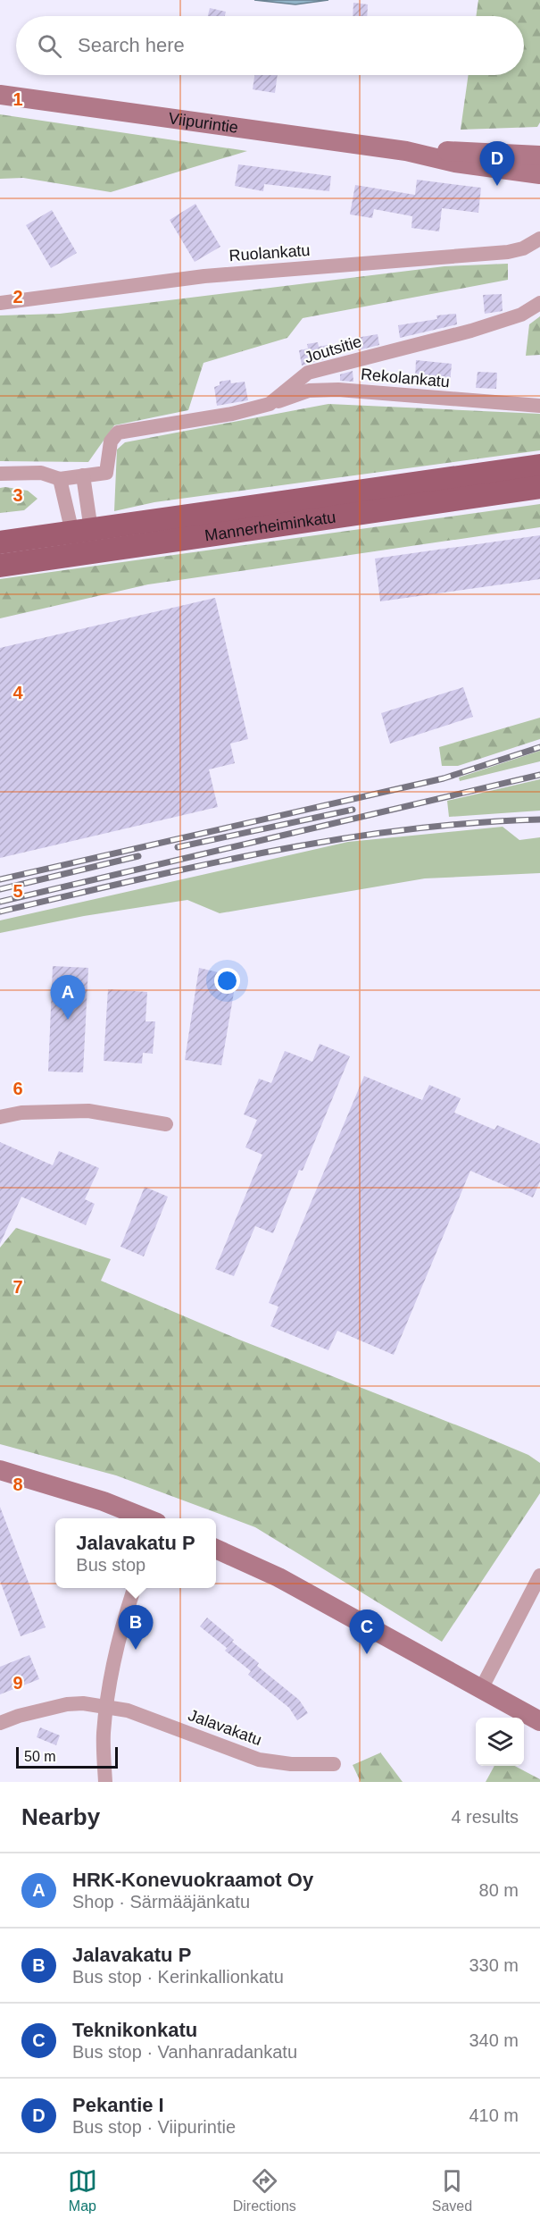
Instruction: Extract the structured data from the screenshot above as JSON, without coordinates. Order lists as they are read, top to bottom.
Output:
{
  "streets": {
    "main road": ["Viipurintie", "Mannerheiminkatu"],
    "street": [
      "Ruolankatu",
      "Joutsitie",
      "Rekolankatu",
      "Jalavakatu"
    ]
  },
  "crossings": [
    ["Joutsitie", "Rekolankatu"]
  ],
  "scale_bar": "50 m",
  "page": {
    "search": "Search here",
    "pins": [
      "D",
      "A",
      "B",
      "C"
    ],
    "popup": ["Jalavakatu P", "Bus stop"],
    "scale": "50 m",
    "heading": ["Nearby", "4 results"],
    "list": [
      {
        "mark": "A",
        "name": "HRK-Konevuokraamot Oy",
        "note": "Shop · Särmääjänkatu",
        "value": "80 m"
      },
      {
        "mark": "B",
        "name": "Jalavakatu P",
        "note": "Bus stop · Kerinkallionkatu",
        "value": "330 m"
      },
      {
        "mark": "C",
        "name": "Teknikonkatu",
        "note": "Bus stop · Vanhanradankatu",
        "value": "340 m"
      },
      {
        "mark": "D",
        "name": "Pekantie I",
        "note": "Bus stop · Viipurintie",
        "value": "410 m"
      }
    ],
    "nav": ["Map", "Directions", "Saved"]
  },
  "grid": {
    "rows": [
      "1",
      "2",
      "3",
      "4",
      "5",
      "6",
      "7",
      "8",
      "9"
    ]
  }
}
